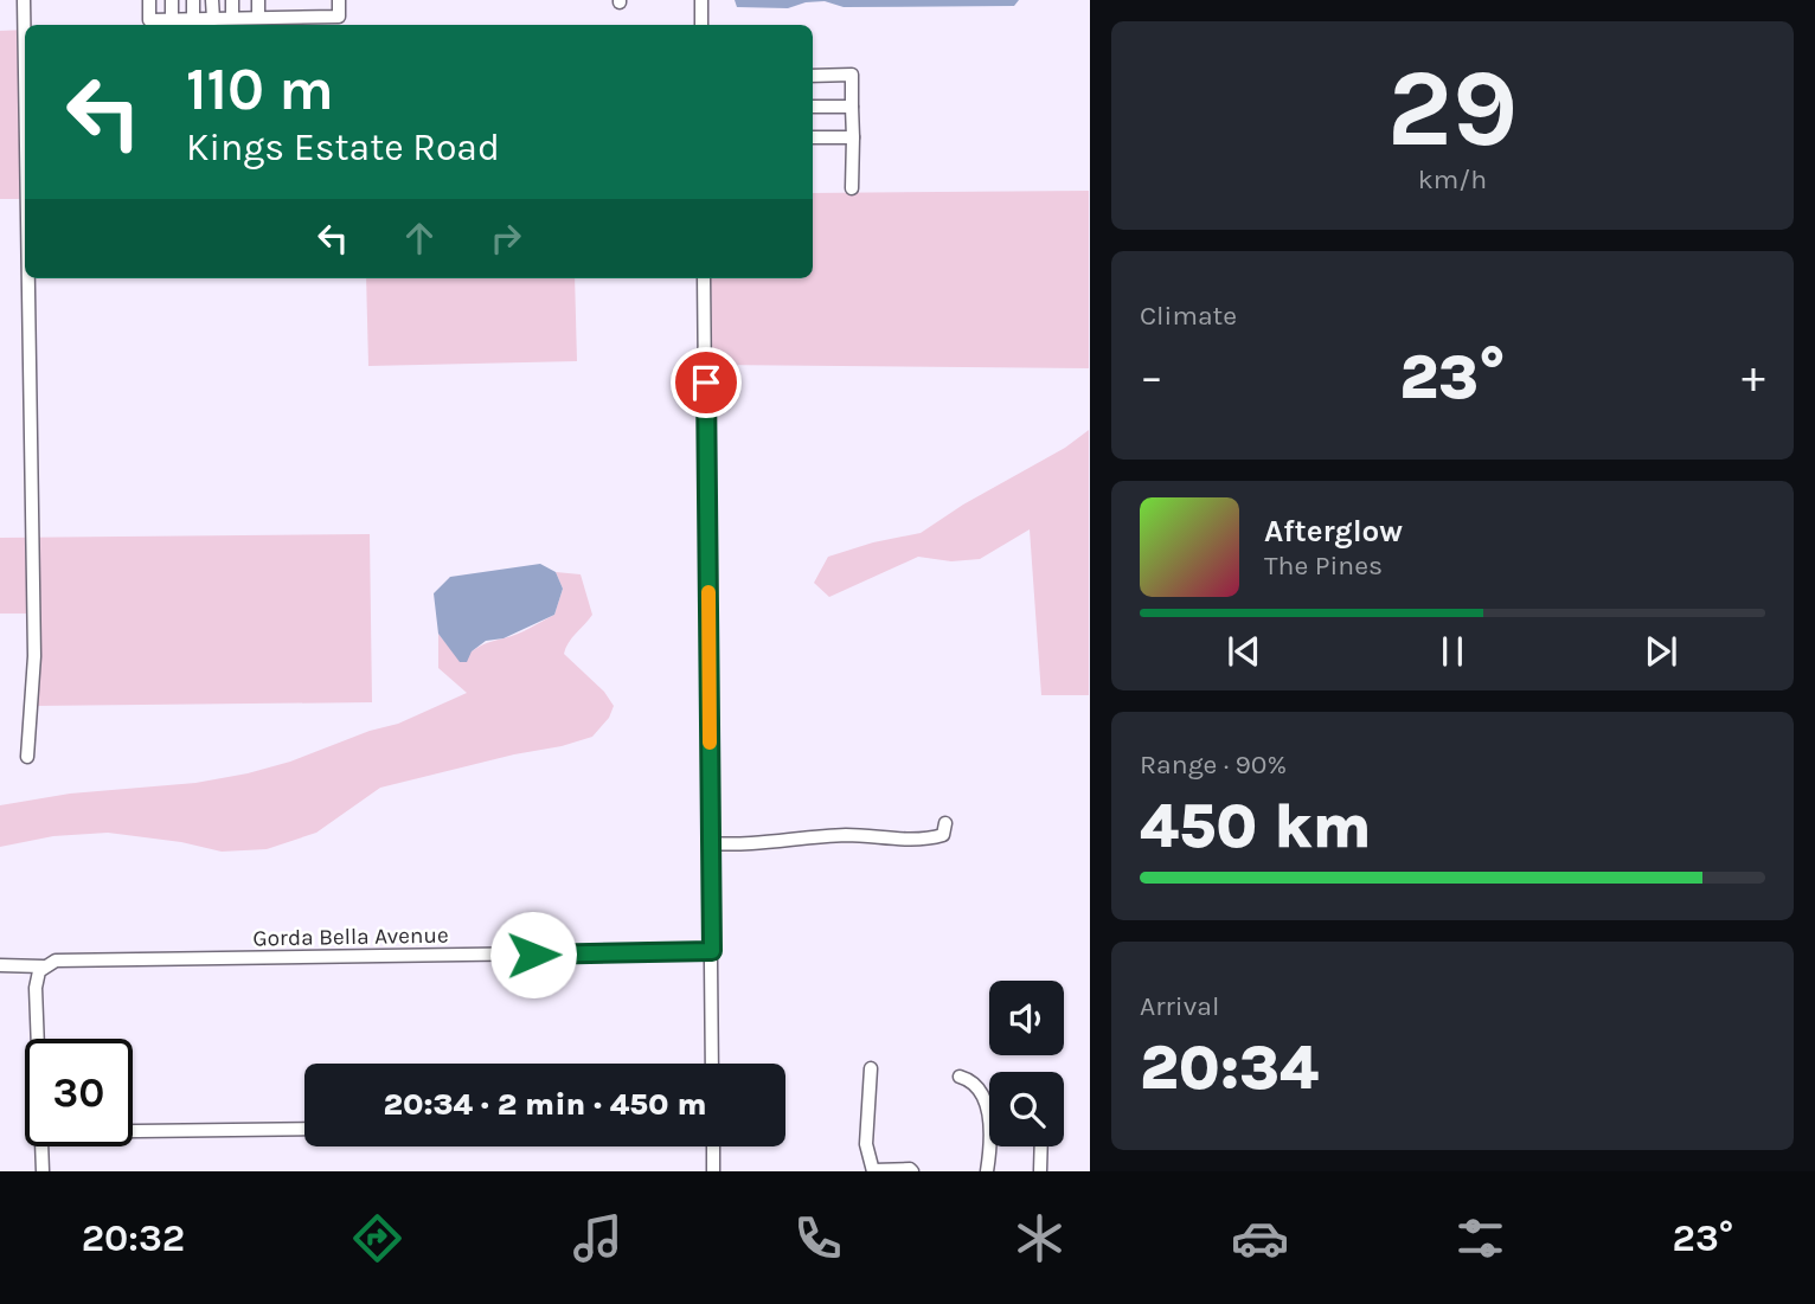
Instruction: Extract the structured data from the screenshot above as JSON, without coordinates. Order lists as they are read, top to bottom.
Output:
{
  "streets": {
    "street": ["Gorda Bella Avenue"]
  },
  "page": {
    "tile": [
      ["29", "km/h"],
      "Climate",
      ["Range · 90%", "450 km"],
      ["Arrival", "20:34"]
    ],
    "turn": ["110 m", "Kings Estate Road"],
    "heat": ["−", "23°", "+"],
    "song": ["Afterglow", "The Pines"],
    "limit": "30",
    "trip": "20:34 · 2 min · 450 m",
    "tabs": ["20:32", "23°"]
  }
}
